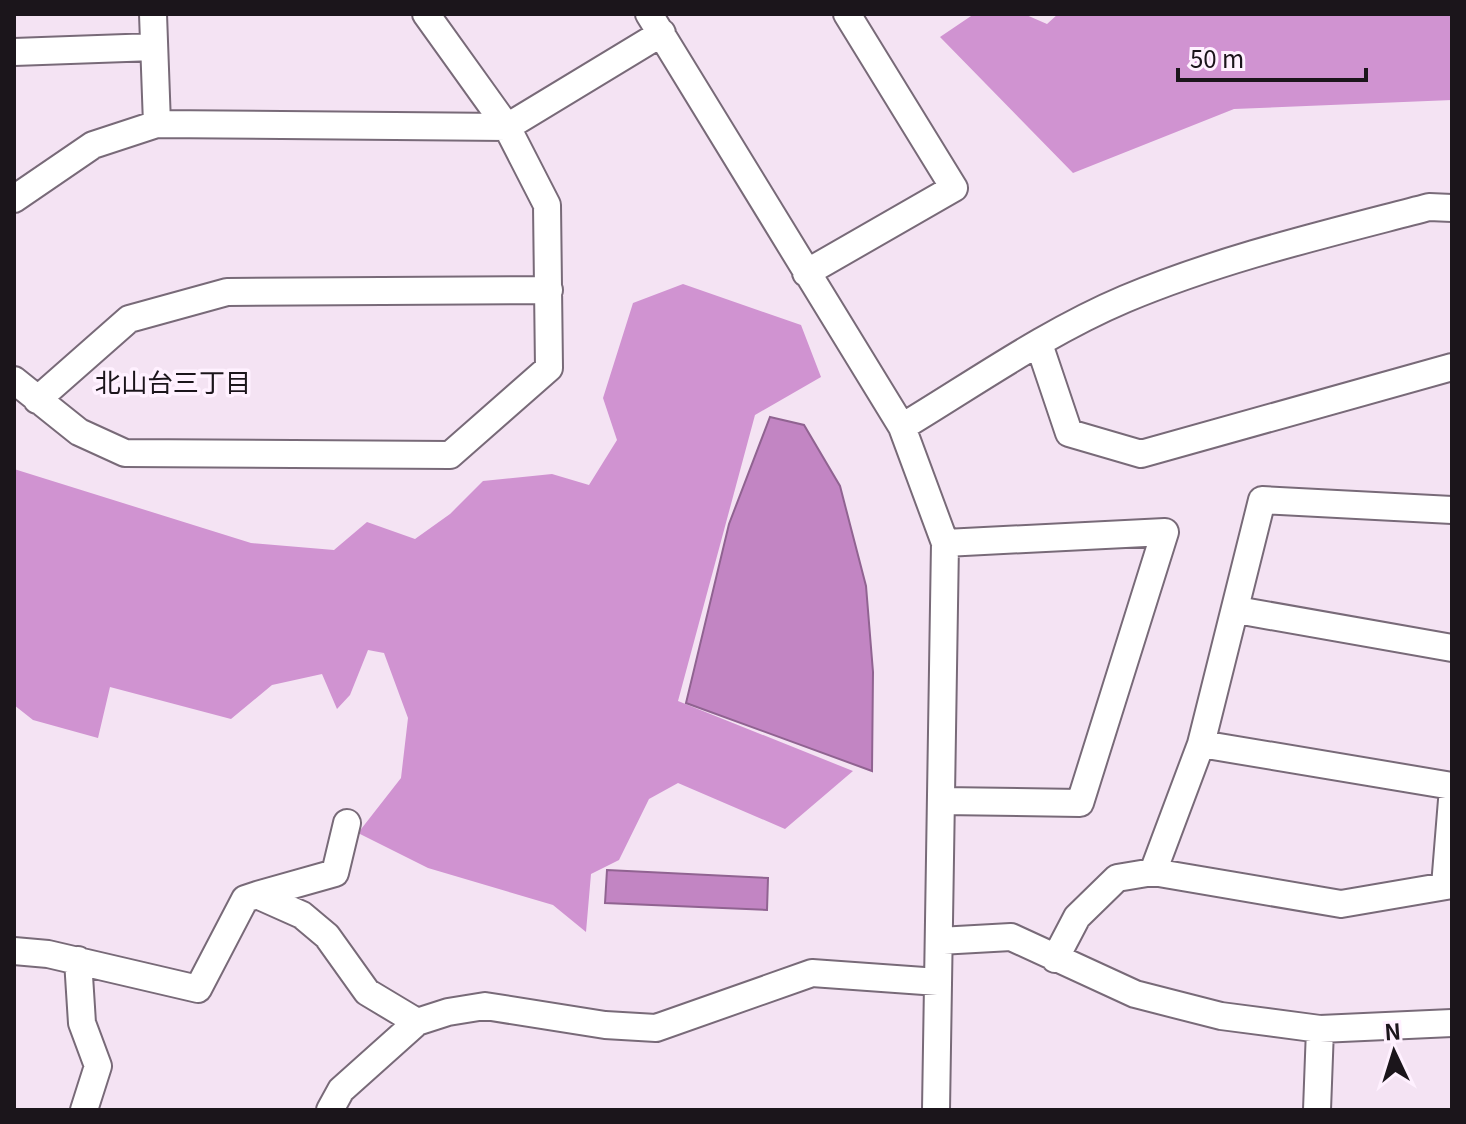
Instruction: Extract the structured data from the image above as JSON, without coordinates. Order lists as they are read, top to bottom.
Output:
{
  "districts": ["北山台三丁目"],
  "scale_bar": "50 m",
  "north": "top"
}
